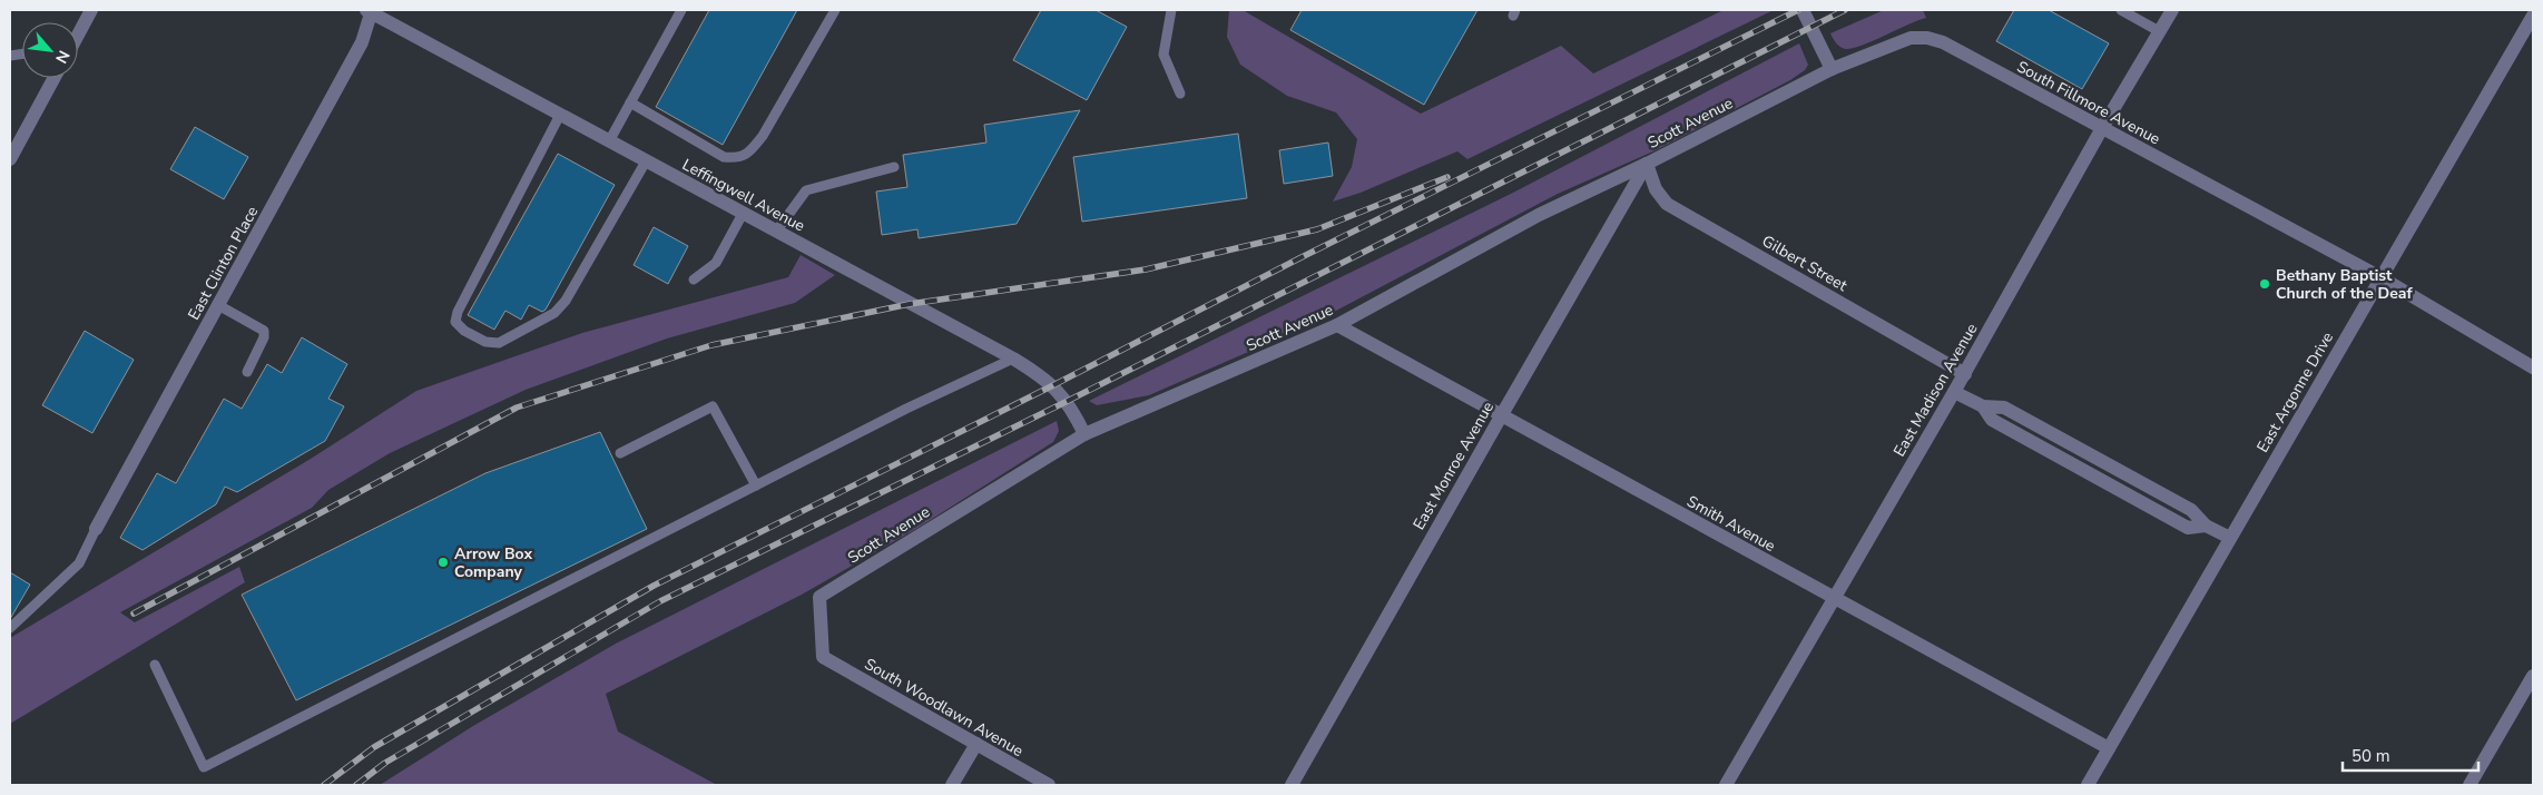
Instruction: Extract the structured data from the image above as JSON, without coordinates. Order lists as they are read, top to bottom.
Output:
{
  "streets": {
    "street": [
      "South Fillmore Avenue",
      "Scott Avenue",
      "Leffingwell Avenue",
      "East Clinton Place",
      "Gilbert Street",
      "East Madison Avenue",
      "East Argonne Drive",
      "East Monroe Avenue",
      "Smith Avenue",
      "South Woodlawn Avenue"
    ]
  },
  "crossings": [
    ["South Fillmore Avenue", "Scott Avenue"],
    ["South Fillmore Avenue", "East Madison Avenue"],
    ["South Fillmore Avenue", "East Argonne Drive"],
    ["Scott Avenue", "Leffingwell Avenue"],
    ["Scott Avenue", "Gilbert Street"],
    ["Scott Avenue", "East Monroe Avenue"],
    ["Scott Avenue", "Smith Avenue"],
    ["Scott Avenue", "South Woodlawn Avenue"],
    ["Leffingwell Avenue", "East Clinton Place"],
    ["Gilbert Street", "East Madison Avenue"],
    ["Gilbert Street", "East Monroe Avenue"],
    ["East Madison Avenue", "Smith Avenue"],
    ["East Argonne Drive", "Smith Avenue"],
    ["East Monroe Avenue", "Smith Avenue"]
  ],
  "places": ["Bethany Baptist Church of the Deaf", "Arrow Box Company"],
  "scale_bar": "50 m",
  "north": "bottom right"
}
